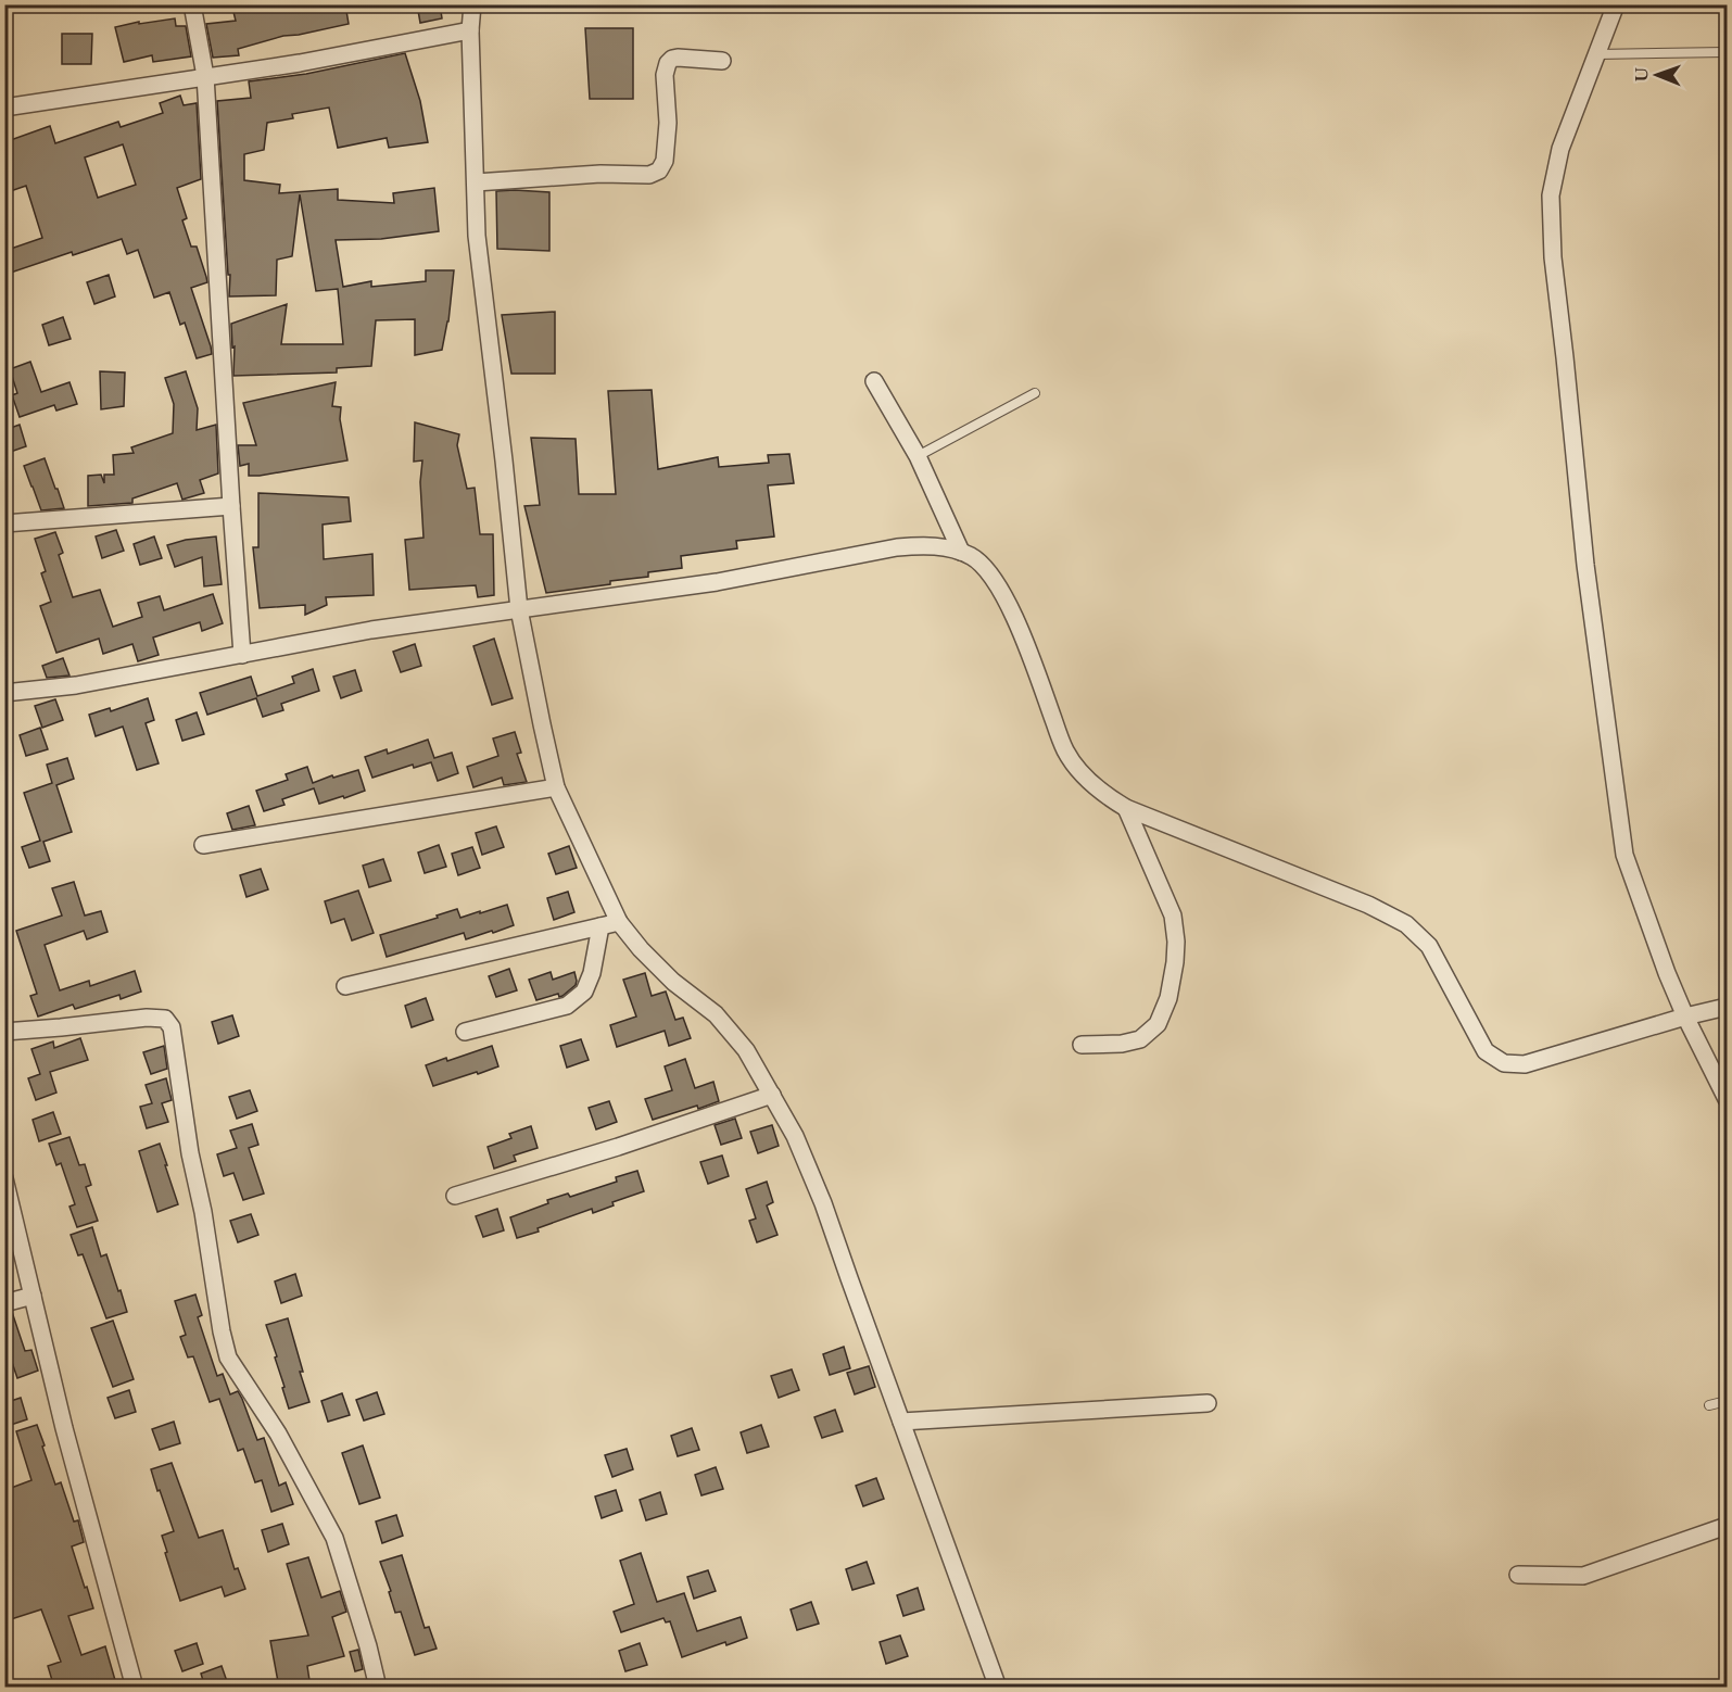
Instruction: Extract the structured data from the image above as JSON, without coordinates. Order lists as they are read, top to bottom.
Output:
{
  "north": "left"
}
